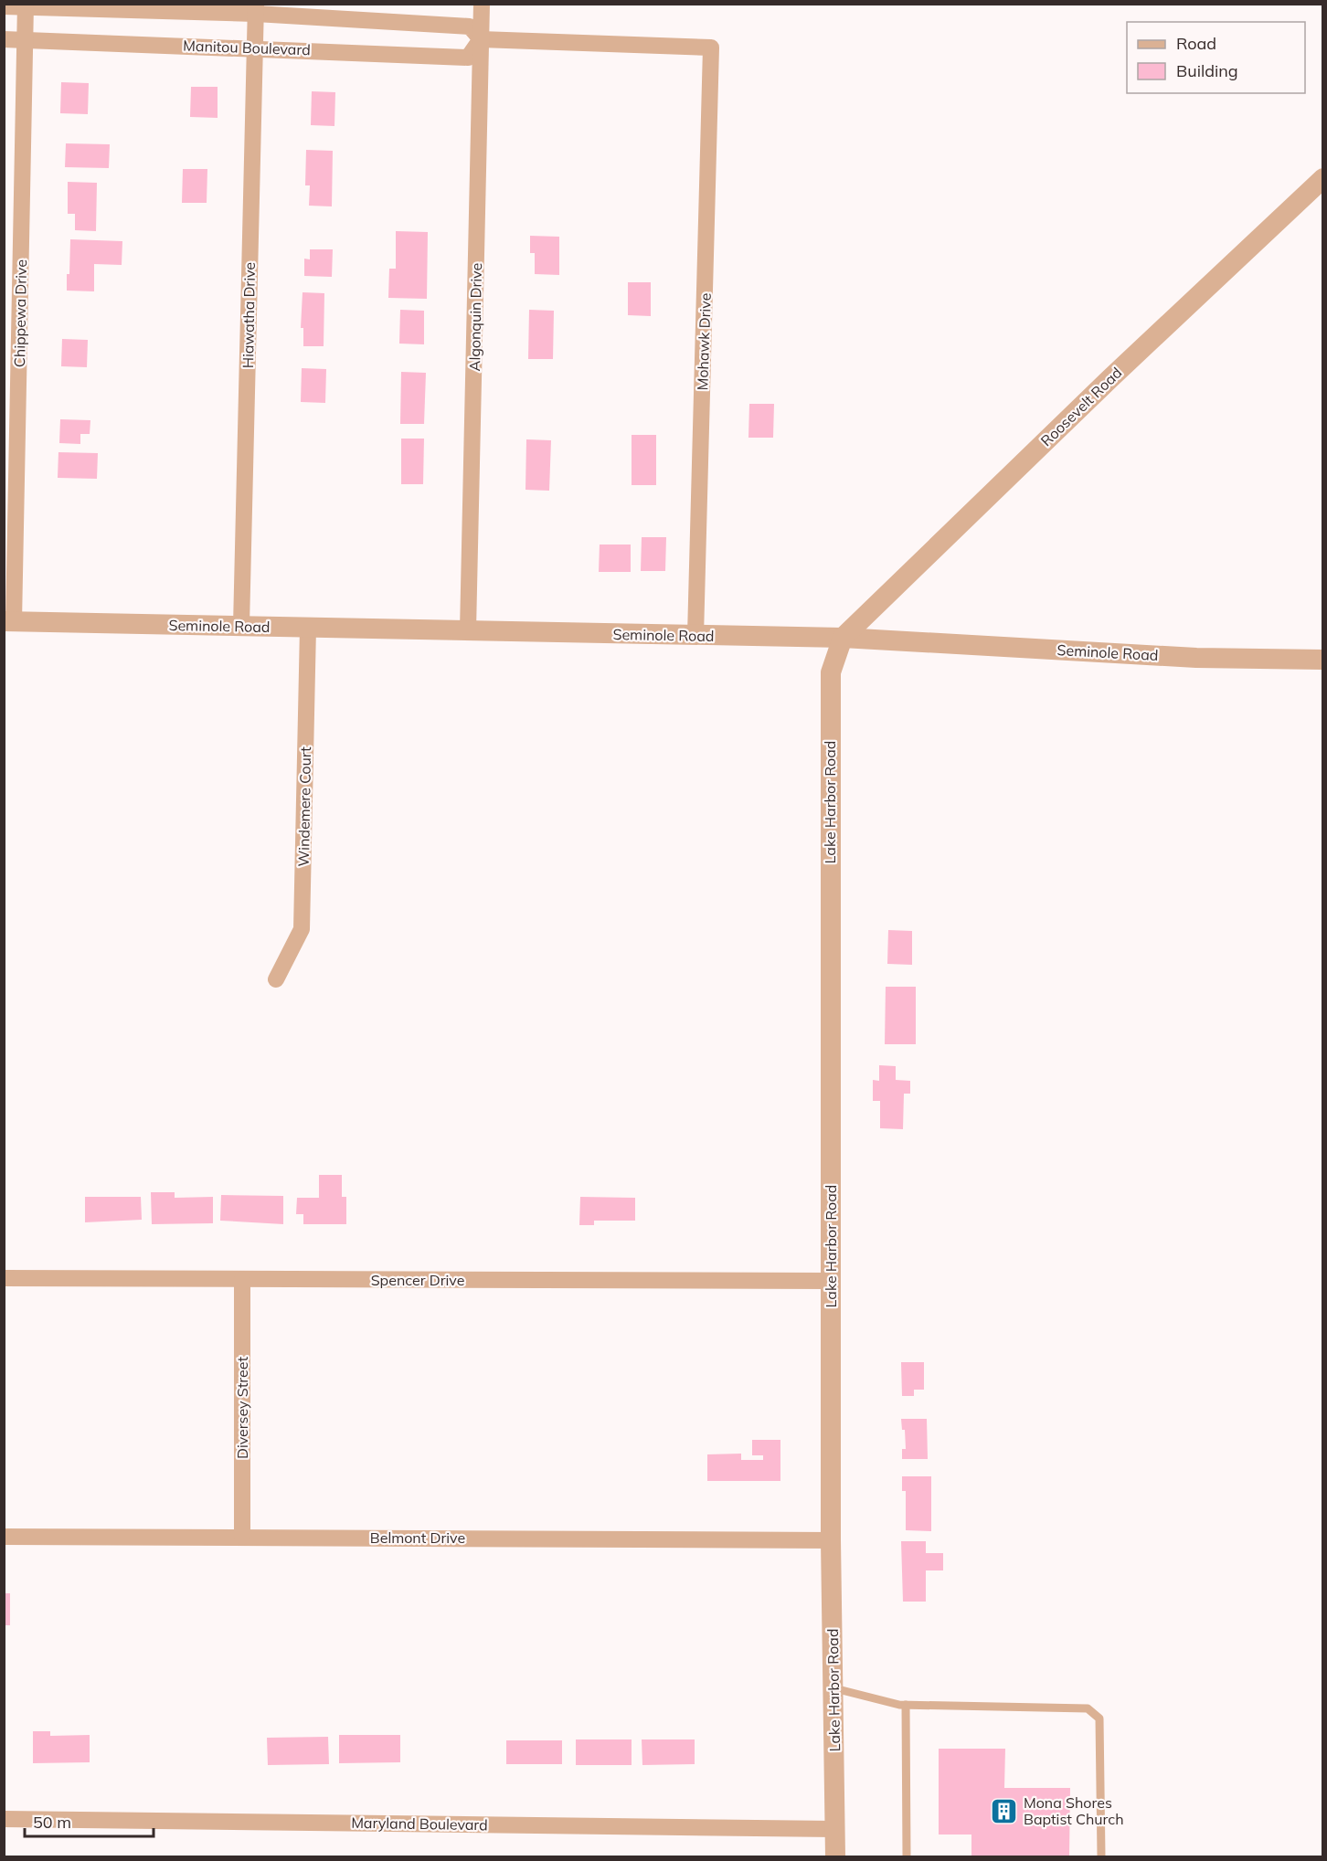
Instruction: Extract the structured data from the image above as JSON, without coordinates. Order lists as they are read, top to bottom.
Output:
{
  "streets": {
    "street": [
      "Manitou Boulevard",
      "Chippewa Drive",
      "Hiawatha Drive",
      "Algonquin Drive",
      "Mohawk Drive",
      "Roosevelt Road",
      "Seminole Road",
      "Lake Harbor Road",
      "Windemere Court",
      "Spencer Drive",
      "Diversey Street",
      "Belmont Drive",
      "Maryland Boulevard"
    ]
  },
  "crossings": [
    ["Manitou Boulevard", "Chippewa Drive"],
    ["Manitou Boulevard", "Hiawatha Drive"],
    ["Manitou Boulevard", "Algonquin Drive"],
    ["Manitou Boulevard", "Mohawk Drive"],
    ["Chippewa Drive", "Seminole Road"],
    ["Hiawatha Drive", "Seminole Road"],
    ["Algonquin Drive", "Mohawk Drive"],
    ["Algonquin Drive", "Seminole Road"],
    ["Mohawk Drive", "Seminole Road"],
    ["Roosevelt Road", "Seminole Road"],
    ["Roosevelt Road", "Lake Harbor Road"],
    ["Seminole Road", "Lake Harbor Road"],
    ["Seminole Road", "Windemere Court"],
    ["Lake Harbor Road", "Spencer Drive"],
    ["Lake Harbor Road", "Belmont Drive"],
    ["Lake Harbor Road", "Maryland Boulevard"],
    ["Spencer Drive", "Diversey Street"],
    ["Diversey Street", "Belmont Drive"]
  ],
  "places": {
    "building": ["Mona Shores Baptist Church"]
  },
  "legend": ["Road", "Building"],
  "scale_bar": "50 m"
}
